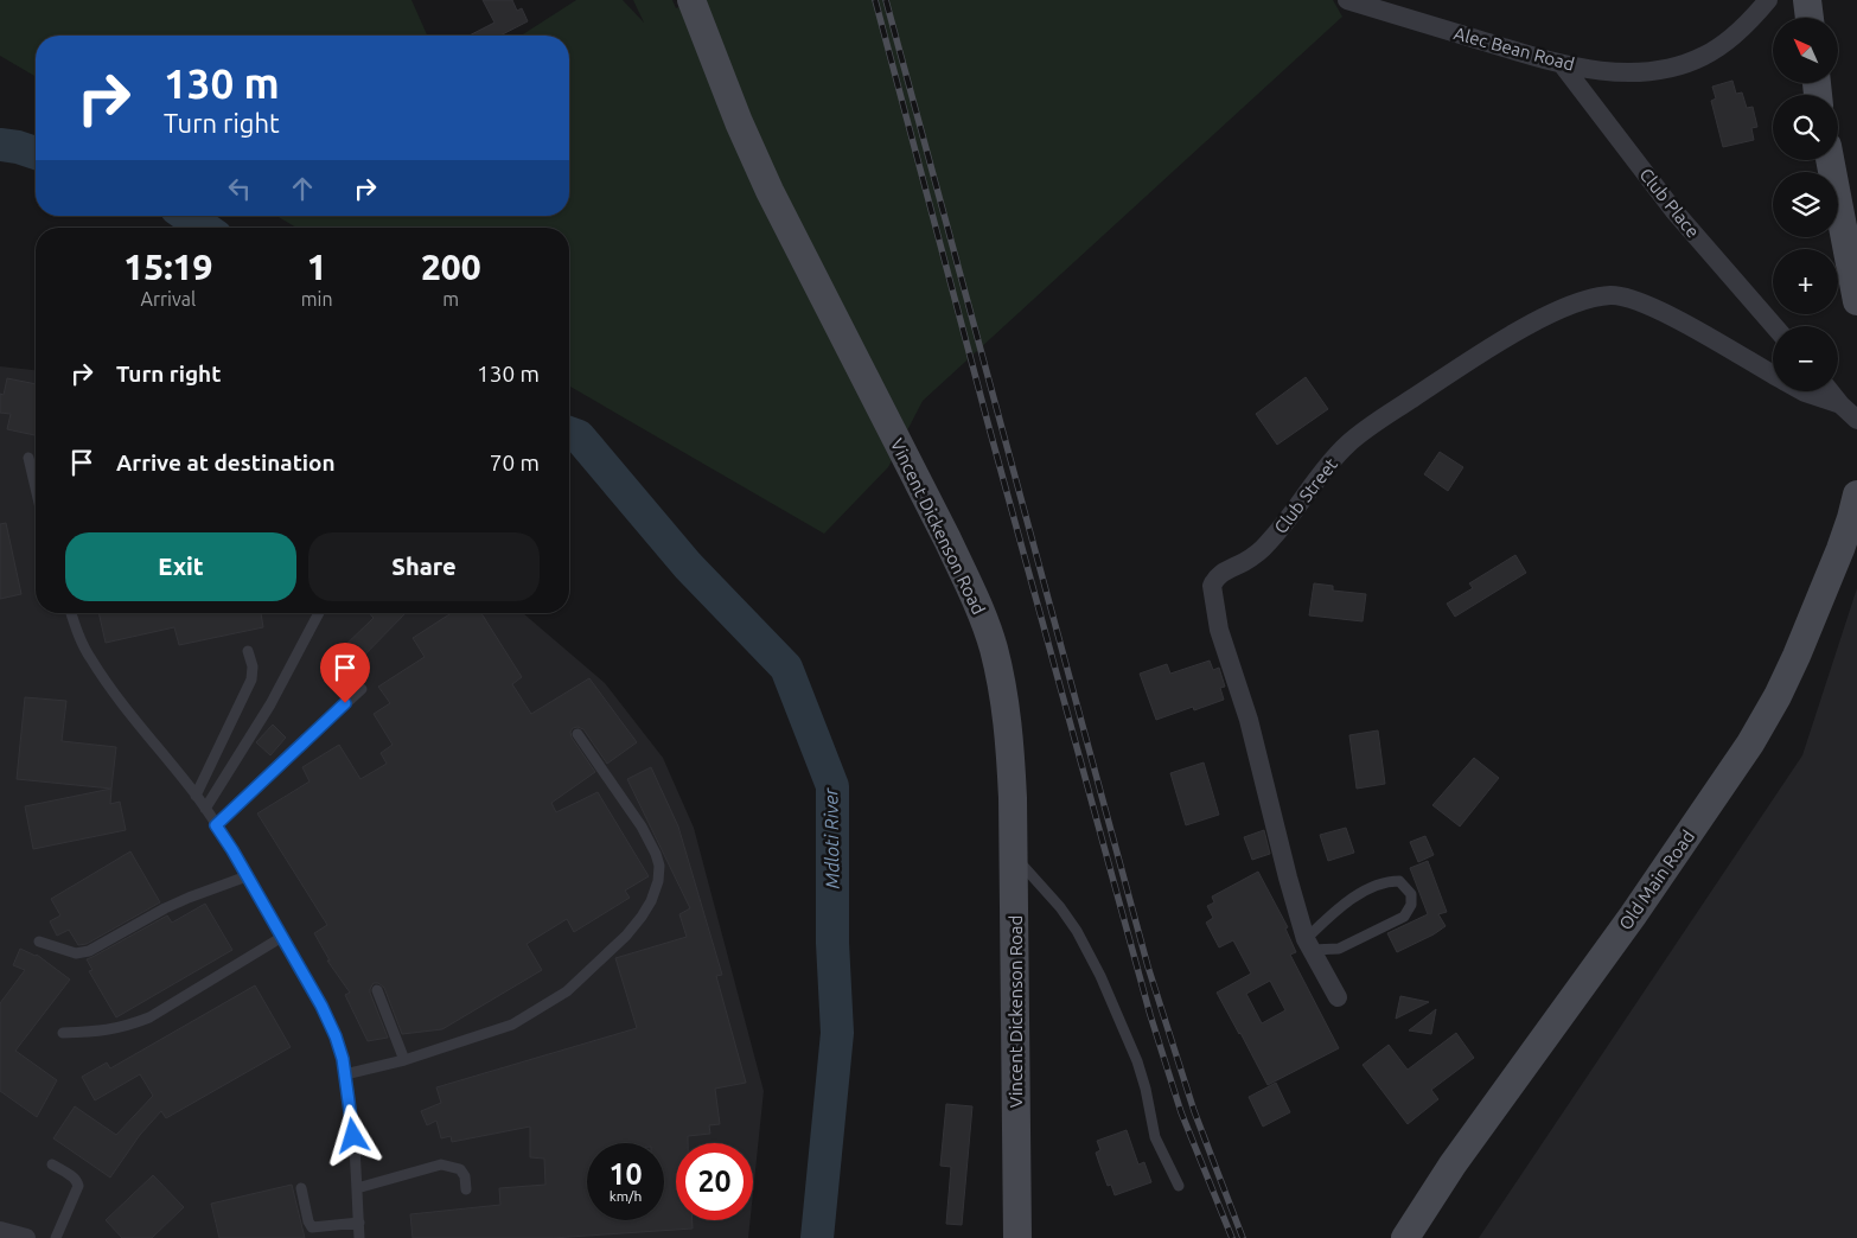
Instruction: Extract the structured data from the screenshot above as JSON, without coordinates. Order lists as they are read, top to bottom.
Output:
{
  "streets": {
    "main road": ["Vincent Dickenson Road", "Old Main Road"],
    "street": ["Alec Bean Road", "Club Place", "Club Street"]
  },
  "crossings": [
    ["Alec Bean Road", "Club Place"]
  ],
  "water": ["Mdloti River"],
  "north": "top left",
  "page": {
    "map_buttons": ["+", "−"],
    "turn": ["130 m", "Turn right"],
    "eta": [
      "15:19",
      "Arrival",
      "1",
      "min",
      "200",
      "m"
    ],
    "list": [
      {
        "name": "Turn right",
        "value": "130 m"
      },
      {
        "name": "Arrive at destination",
        "value": "70 m"
      }
    ],
    "buttons": ["Exit", "Share"],
    "speed": "10 km/h",
    "limit": "20"
  }
}
